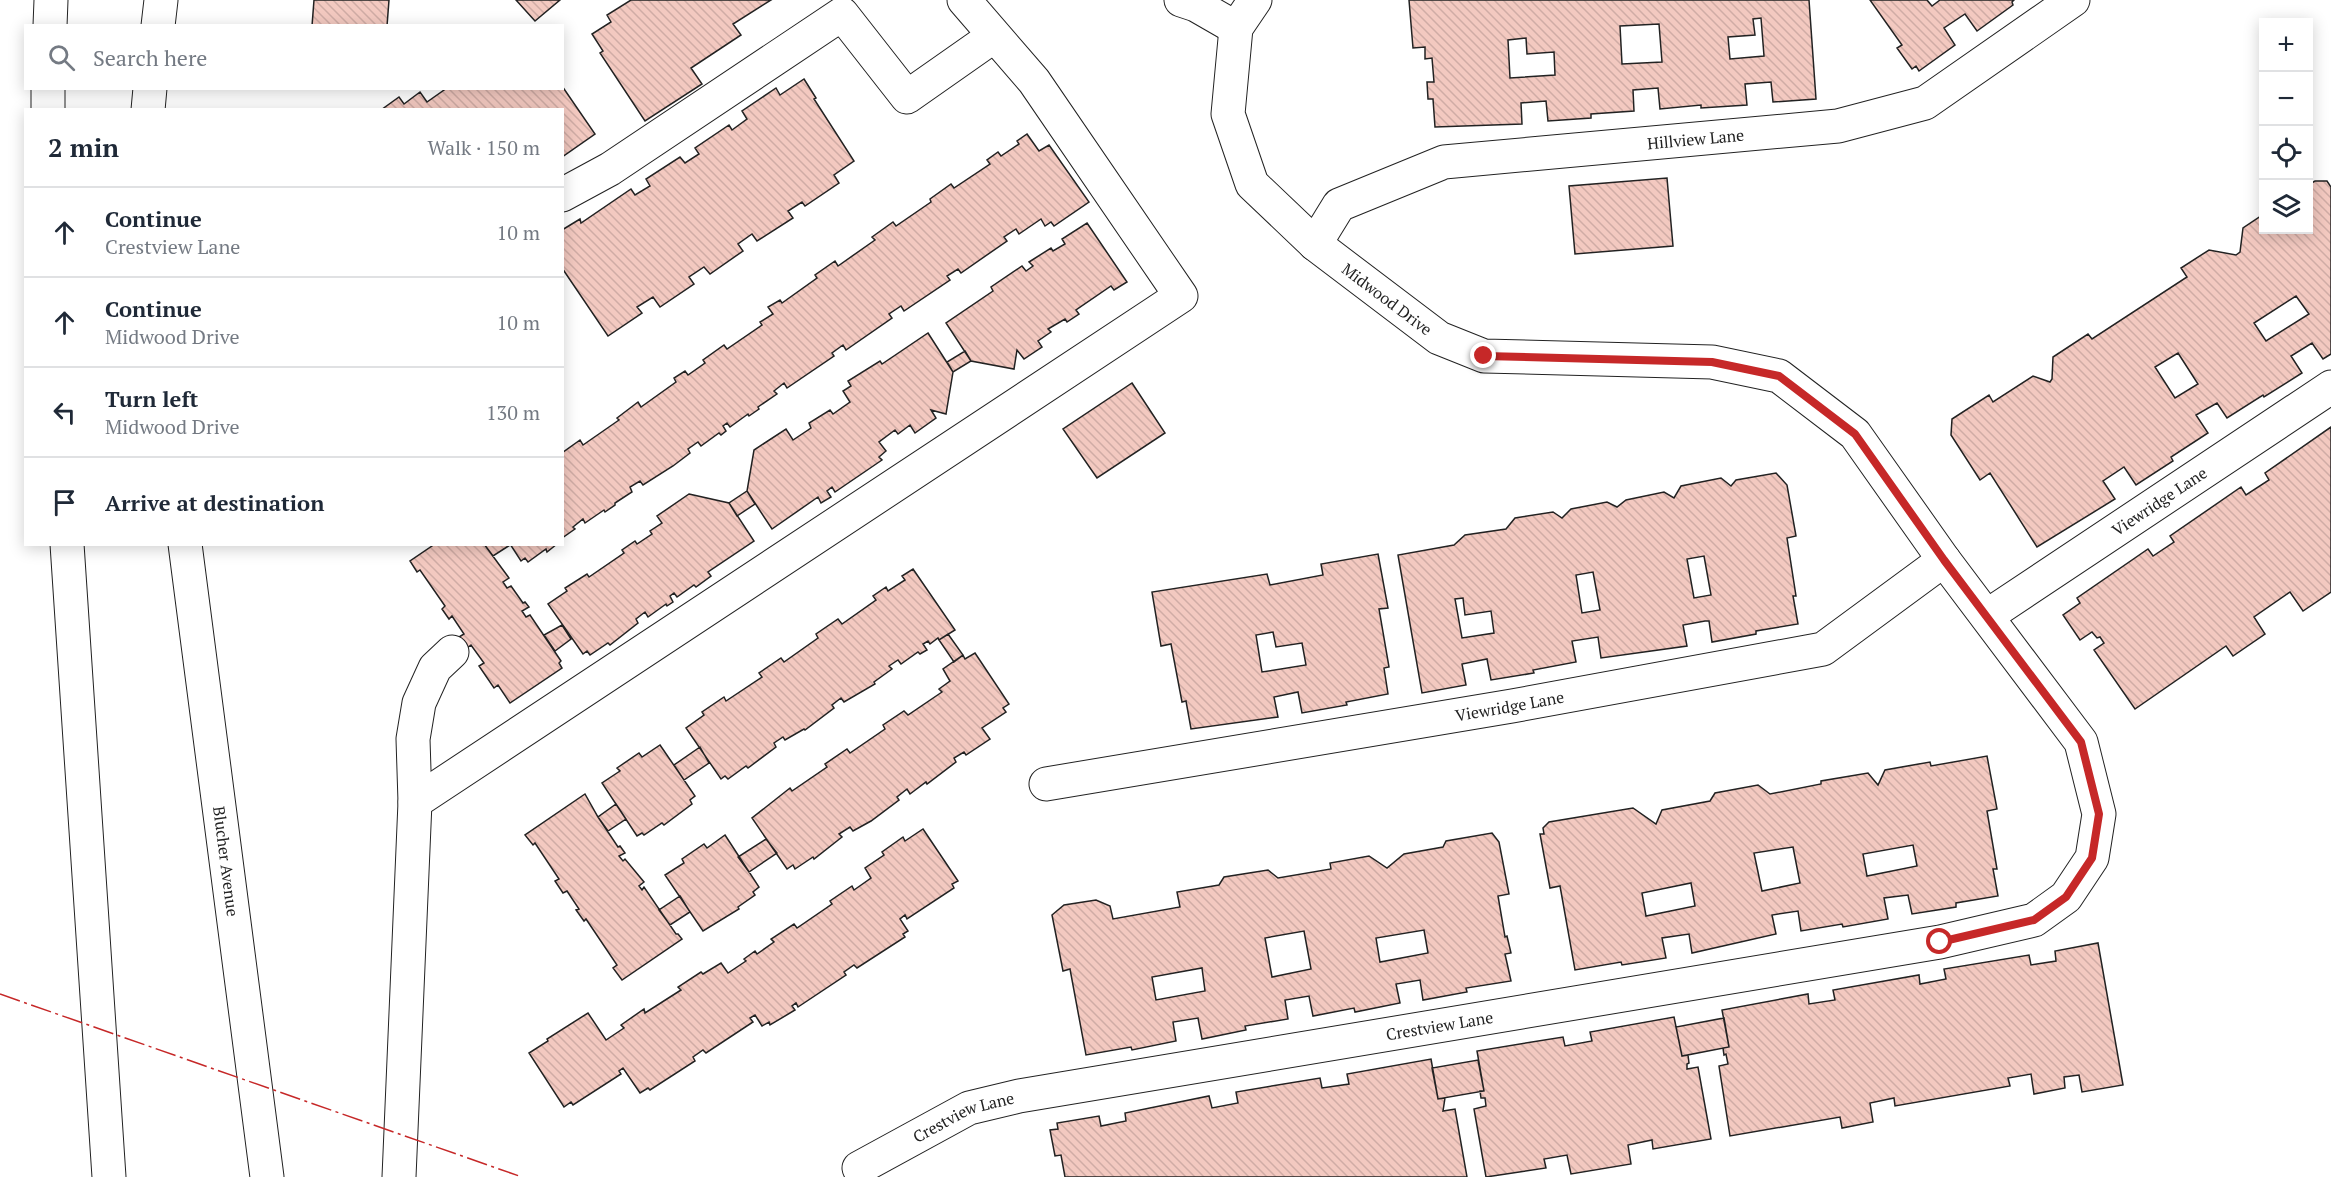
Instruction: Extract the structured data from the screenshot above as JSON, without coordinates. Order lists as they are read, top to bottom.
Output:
{
  "streets": {
    "main road": [
      "Hillview Lane",
      "Midwood Drive",
      "Viewridge Lane",
      "Blucher Avenue",
      "Crestview Lane"
    ]
  },
  "crossings": [
    ["Hillview Lane", "Midwood Drive"],
    ["Midwood Drive", "Viewridge Lane"],
    ["Midwood Drive", "Crestview Lane"]
  ],
  "page": {
    "map_buttons": ["+", "−"],
    "search": "Search here",
    "heading": ["2 min", "Walk · 150 m"],
    "list": [
      ["Continue", "Crestview Lane", "10 m"],
      ["Continue", "Midwood Drive", "10 m"],
      ["Turn left", "Midwood Drive", "130 m"],
      "Arrive at destination"
    ]
  }
}
